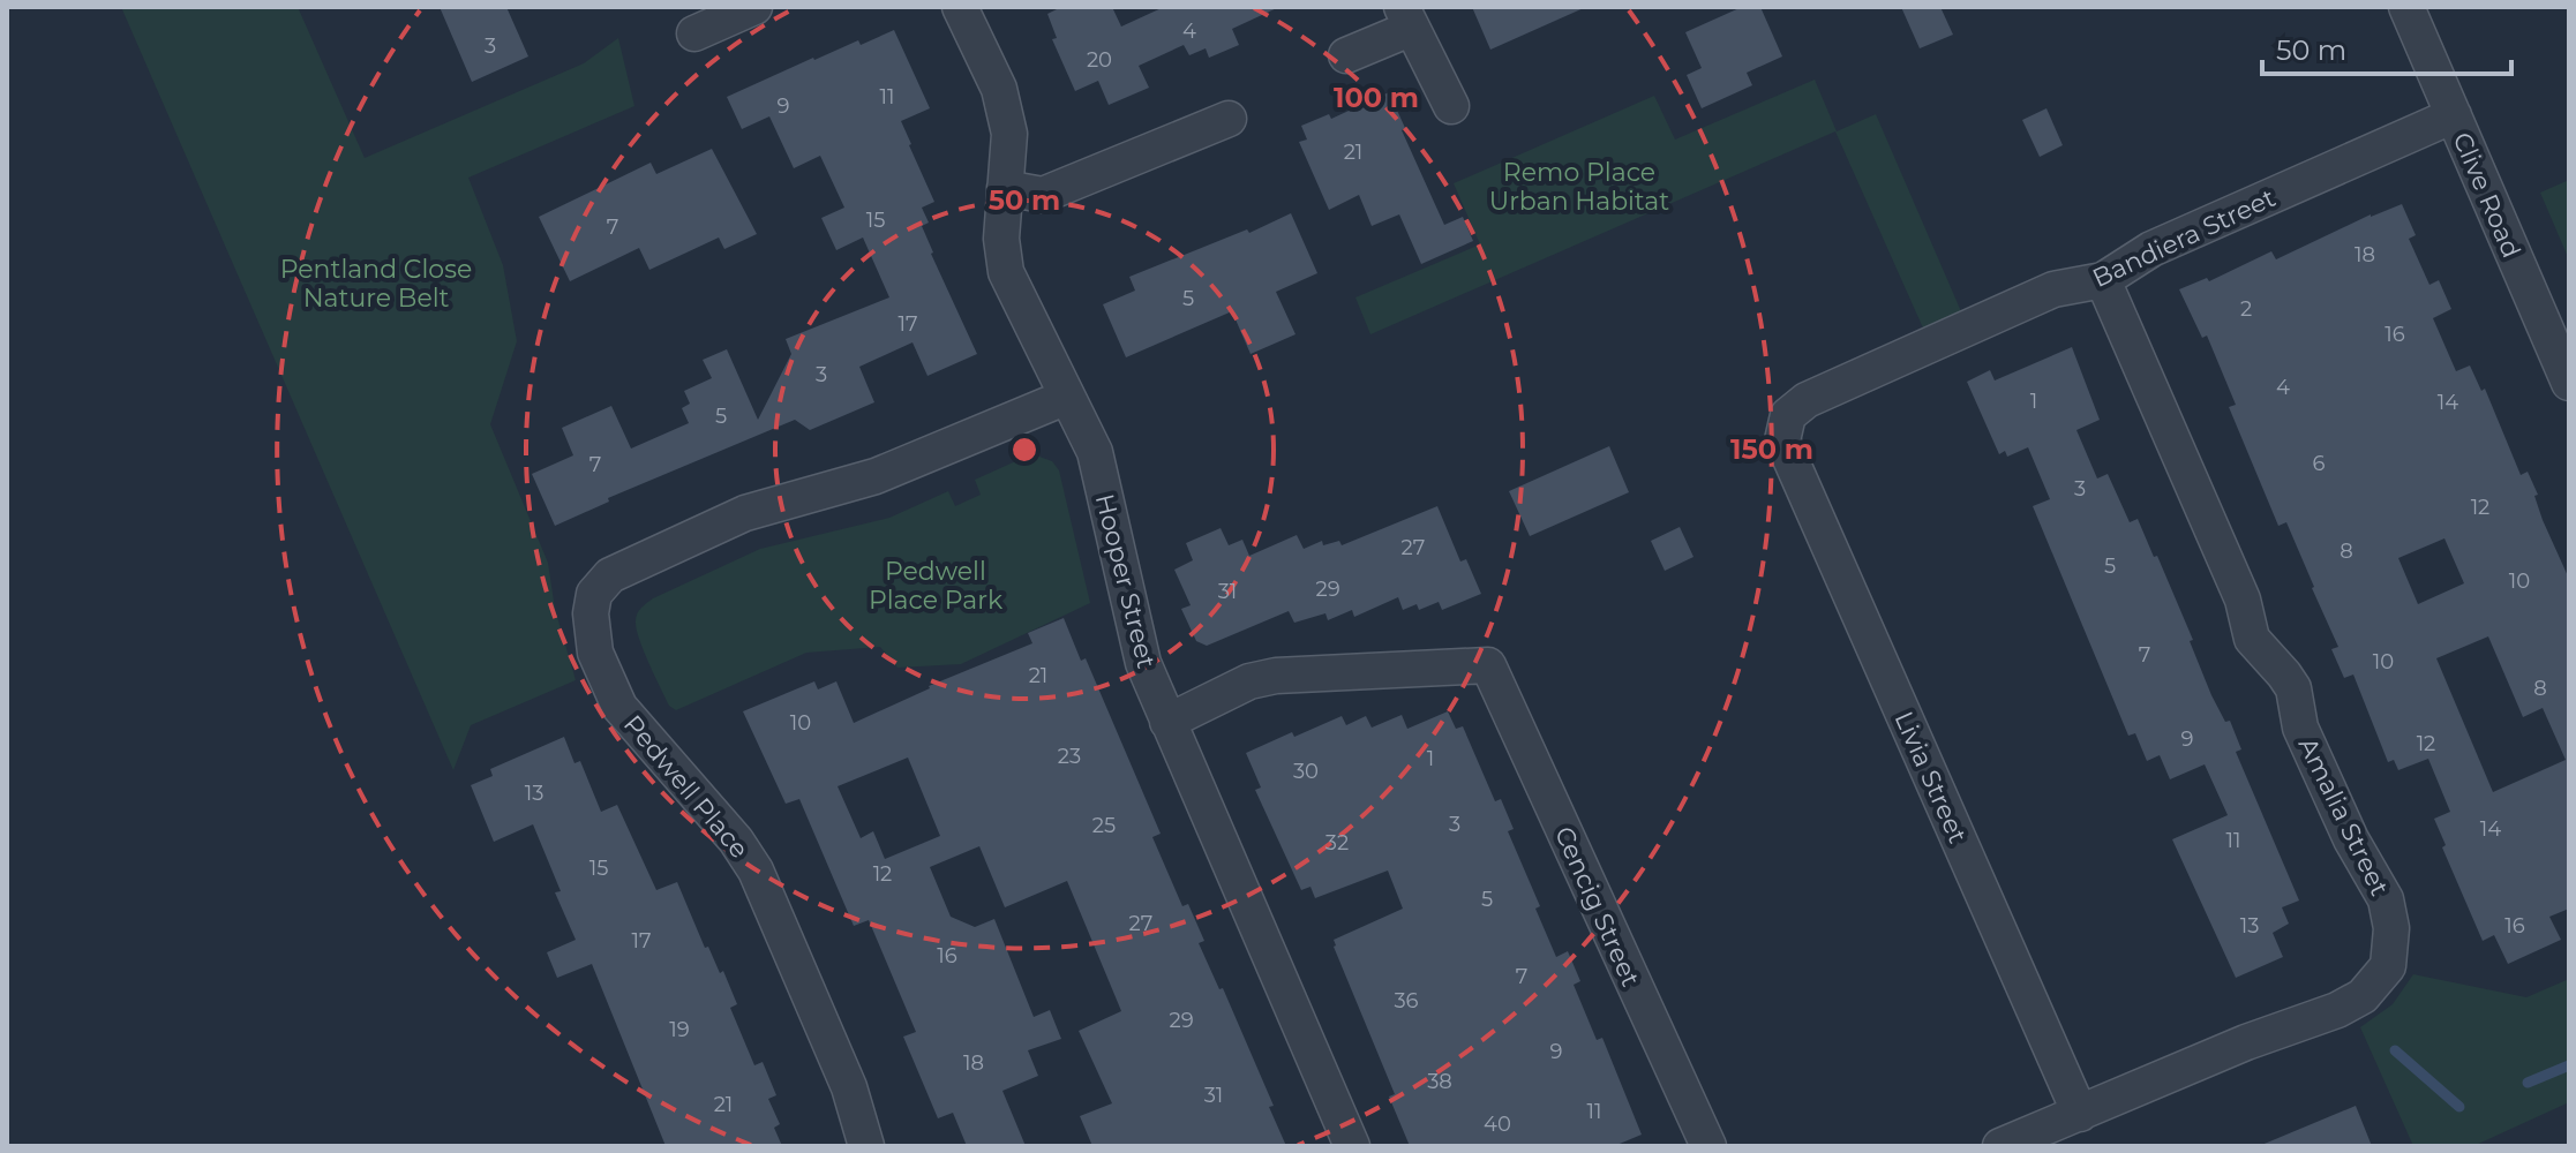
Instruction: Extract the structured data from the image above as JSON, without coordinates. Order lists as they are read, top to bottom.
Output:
{
  "streets": {
    "street": [
      "Clive Road",
      "Bandiera Street",
      "Hooper Street",
      "Livia Street",
      "Pedwell Place",
      "Amalia Street",
      "Cencig Street"
    ]
  },
  "crossings": [
    ["Clive Road", "Bandiera Street"],
    ["Bandiera Street", "Livia Street"],
    ["Bandiera Street", "Amalia Street"],
    ["Hooper Street", "Pedwell Place"],
    ["Hooper Street", "Cencig Street"],
    ["Livia Street", "Amalia Street"]
  ],
  "parks": ["Remo Place Urban Habitat", "Pentland Close Nature Belt", "Pedwell Place Park"],
  "house_numbers": [
    "4",
    "3",
    "20",
    "11",
    "9",
    "21",
    "15",
    "7",
    "18",
    "5",
    "2",
    "17",
    "16",
    "3",
    "4",
    "1",
    "14",
    "5",
    "6",
    "7",
    "3",
    "12",
    "27",
    "8",
    "5",
    "10",
    "29",
    "31",
    "7",
    "10",
    "21",
    "8",
    "10",
    "9",
    "12",
    "23",
    "1",
    "30",
    "13",
    "3",
    "25",
    "14",
    "11",
    "32",
    "15",
    "12",
    "5",
    "27",
    "13",
    "16",
    "17",
    "16",
    "7",
    "36",
    "29",
    "19",
    "9",
    "18",
    "38",
    "31",
    "21",
    "11",
    "40"
  ],
  "scale_bar": "50 m",
  "rings": ["100 m", "50 m", "150 m"]
}
